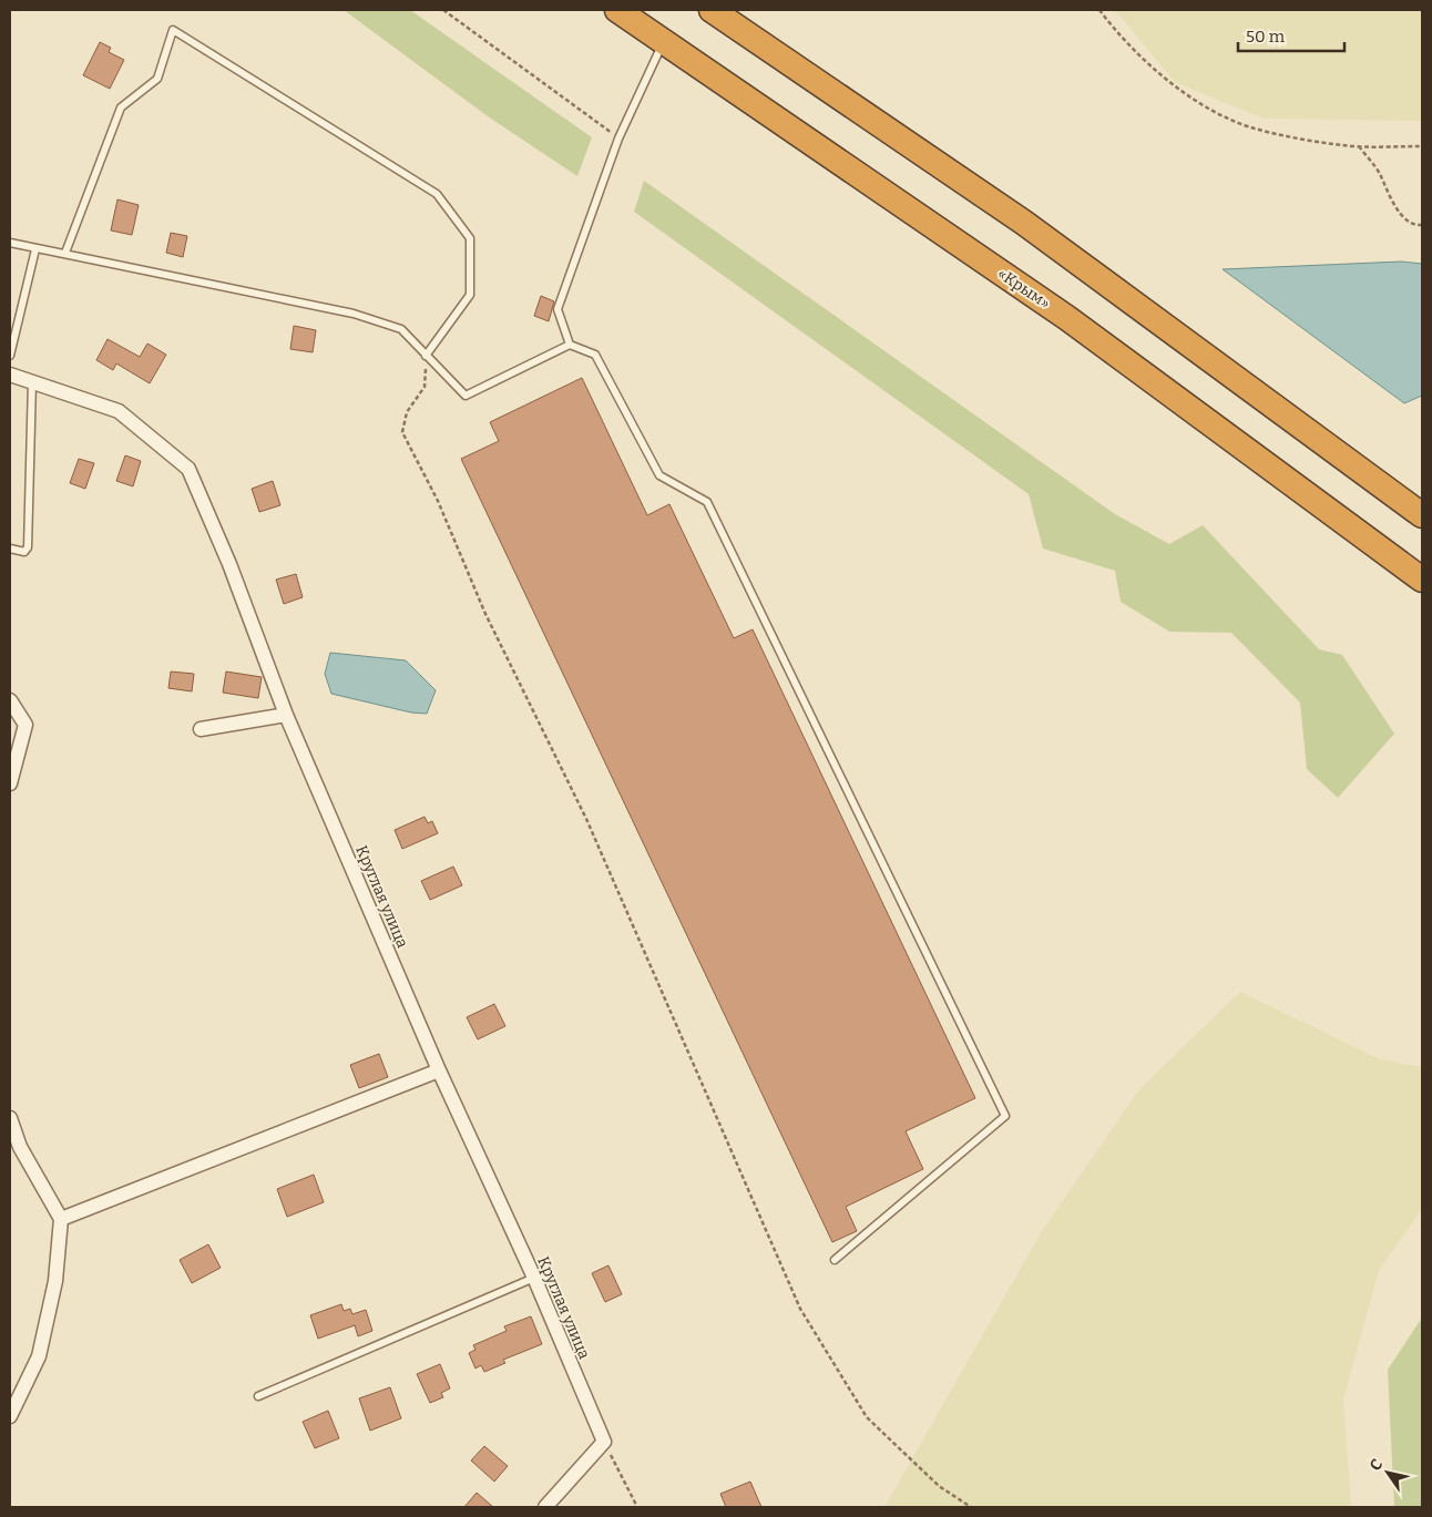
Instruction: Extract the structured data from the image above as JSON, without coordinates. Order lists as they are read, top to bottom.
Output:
{
  "streets": {
    "highway": ["«Крым»"],
    "street": ["Круглая улица"]
  },
  "scale_bar": "50 m",
  "north": "top left"
}
